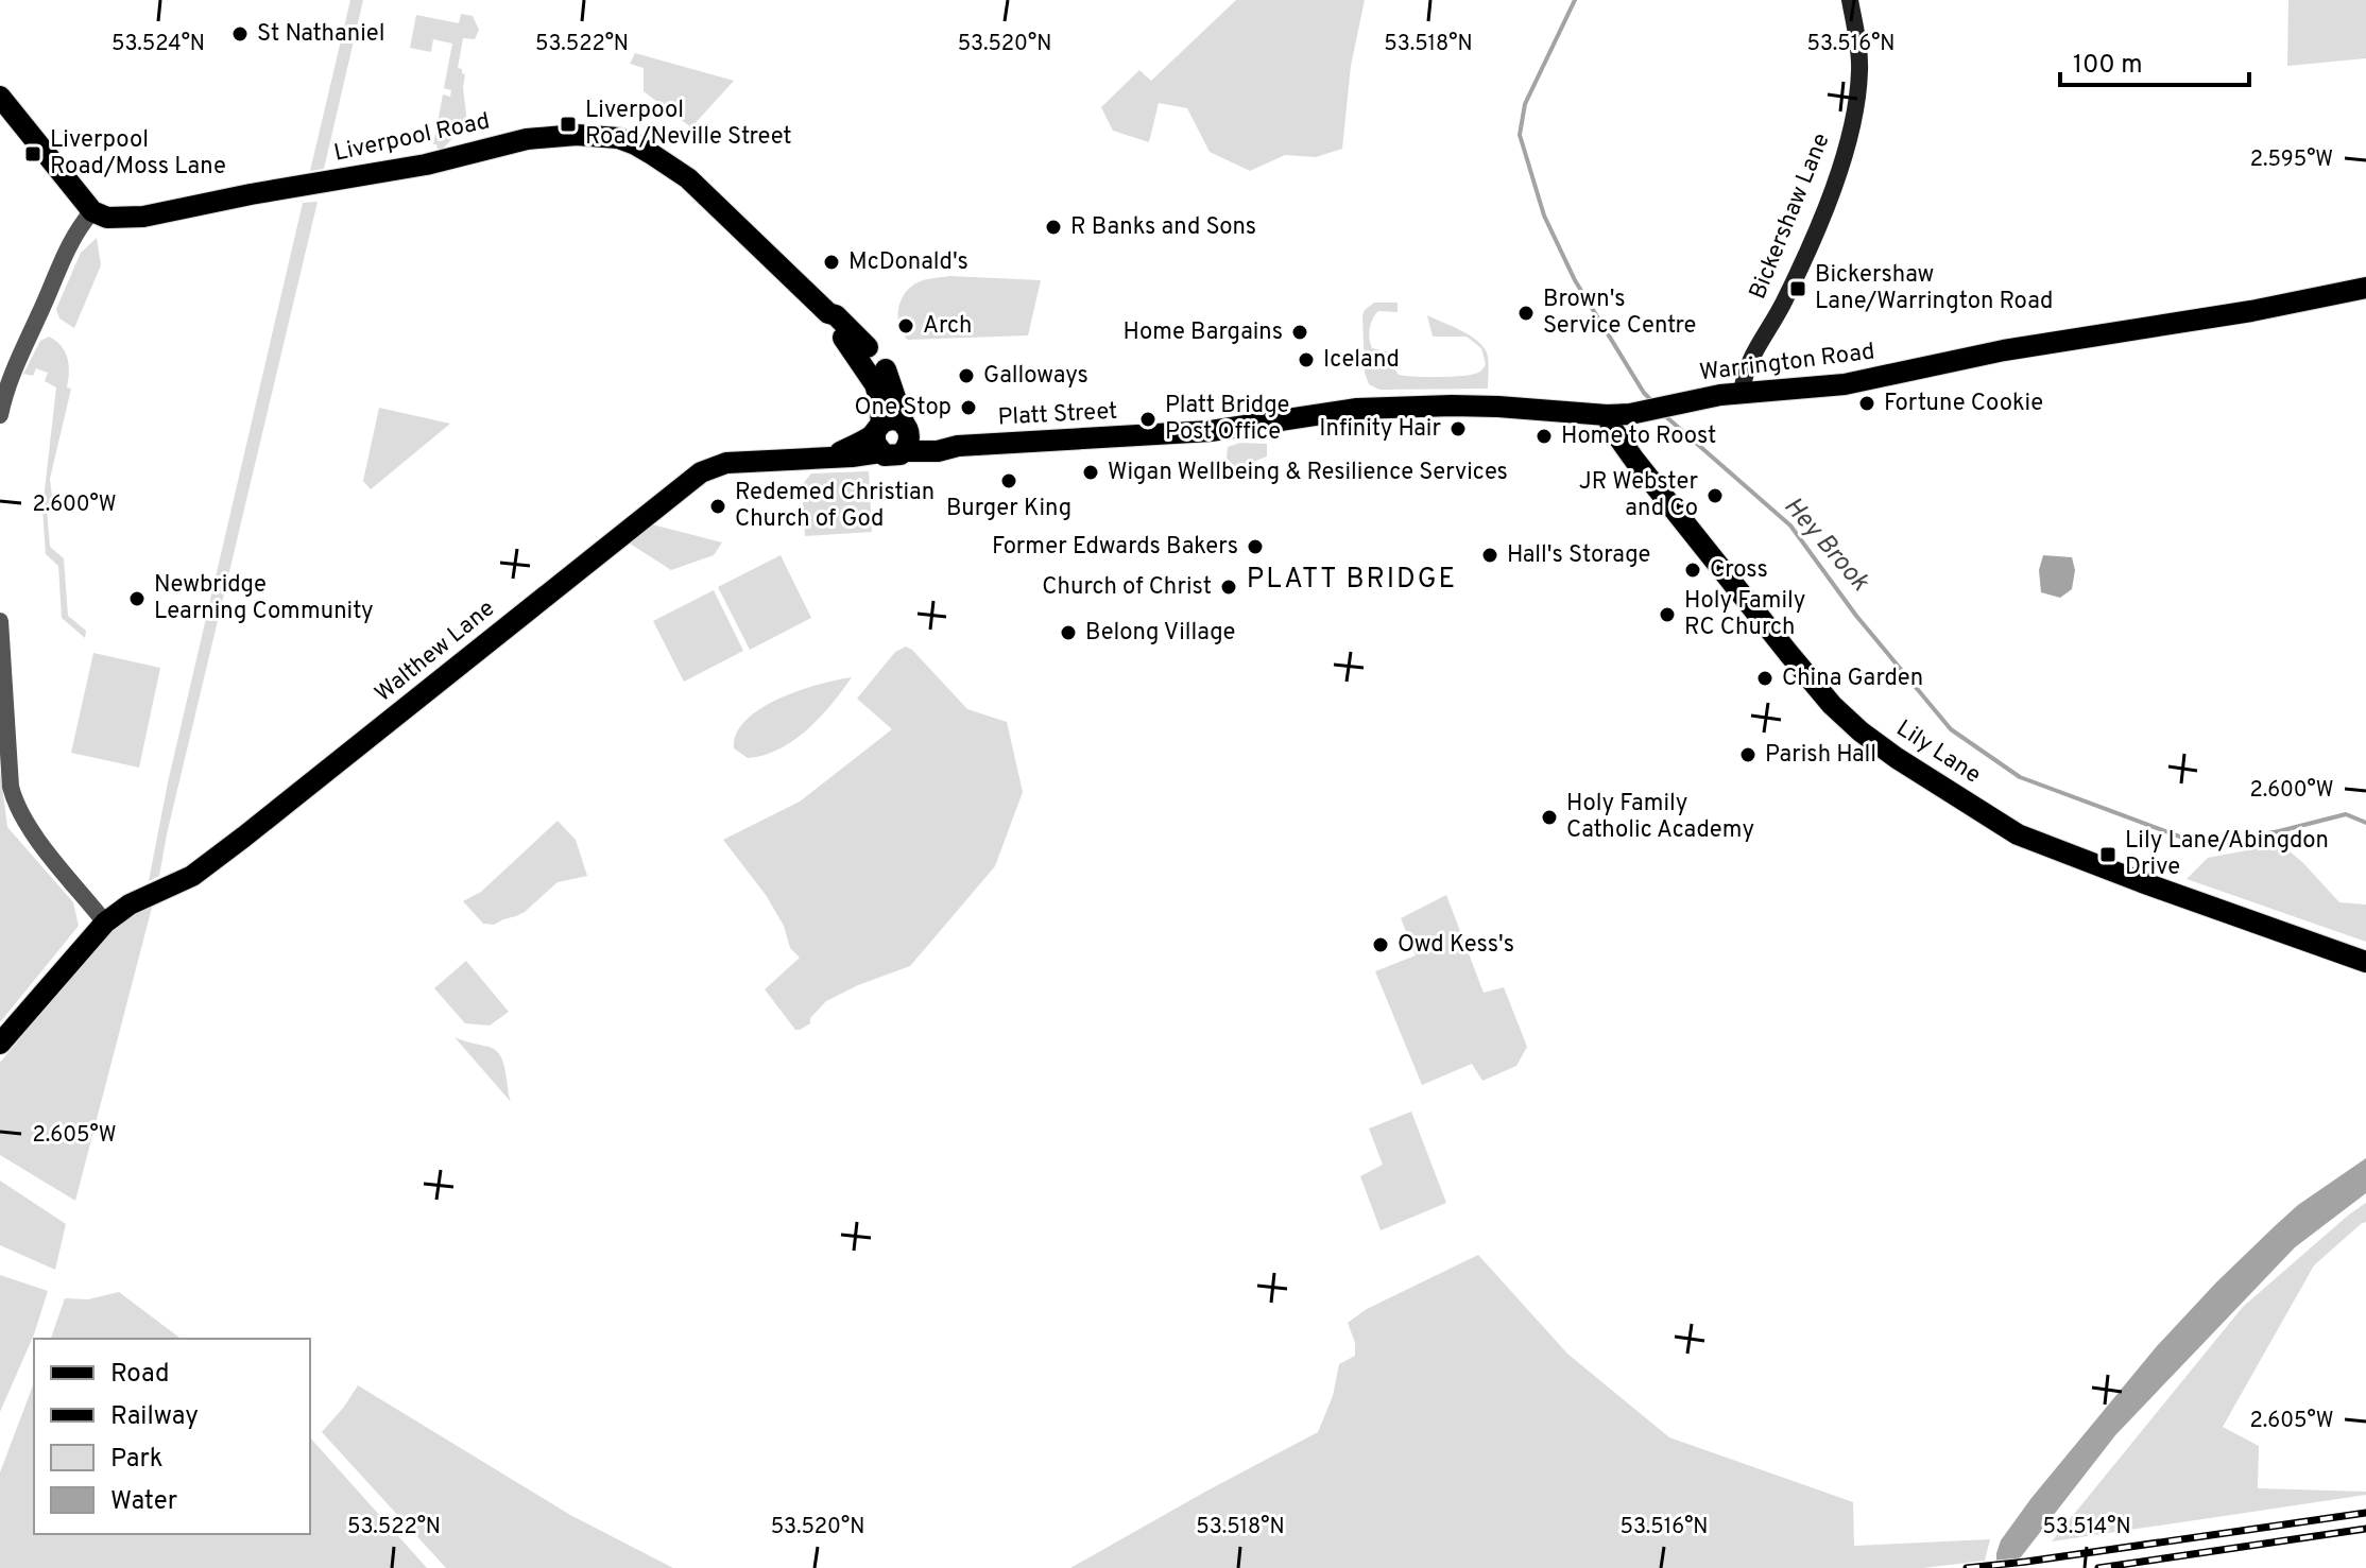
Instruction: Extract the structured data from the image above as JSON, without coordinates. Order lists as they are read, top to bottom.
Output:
{
  "streets": {
    "main road": [
      "Liverpool Road",
      "Bickershaw Lane",
      "Warrington Road",
      "Platt Street",
      "Walthew Lane",
      "Lily Lane"
    ]
  },
  "crossings": [
    ["Liverpool Road", "Platt Street"],
    ["Liverpool Road", "Walthew Lane"],
    ["Bickershaw Lane", "Warrington Road"],
    ["Warrington Road", "Platt Street"],
    ["Warrington Road", "Lily Lane"],
    ["Platt Street", "Walthew Lane"]
  ],
  "districts": ["PLATT BRIDGE"],
  "water": ["Hey Brook"],
  "places": {
    "other": [
      "St Nathaniel",
      "R Banks and Sons",
      "McDonald's",
      "Brown's Service Centre",
      "Arch",
      "Home Bargains",
      "Iceland",
      "Galloways",
      "Fortune Cookie",
      "One Stop",
      "Platt Bridge Post Office",
      "Infinity Hair",
      "Home to Roost",
      "Wigan Wellbeing & Resilience Services",
      "Burger King",
      "JR Webster and Co",
      "Redemed Christian Church of God",
      "Former Edwards Bakers",
      "Hall's Storage",
      "Cross",
      "Church of Christ",
      "Newbridge Learning Community",
      "Holy Family RC Church",
      "Belong Village",
      "China Garden",
      "Parish Hall",
      "Holy Family Catholic Academy",
      "Owd Kess's"
    ],
    "transit": [
      "Liverpool Road/Neville Street",
      "Liverpool Road/Moss Lane",
      "Bickershaw Lane/Warrington Road",
      "Lily Lane/Abingdon Drive"
    ]
  },
  "legend": [
    "Road",
    "Railway",
    "Park",
    "Water"
  ],
  "scale_bar": "100 m",
  "coordinates": [
    "53.524°N",
    "53.522°N",
    "53.520°N",
    "53.518°N",
    "53.516°N",
    "2.595°W",
    "2.600°W",
    "2.605°W",
    "53.514°N"
  ]
}
